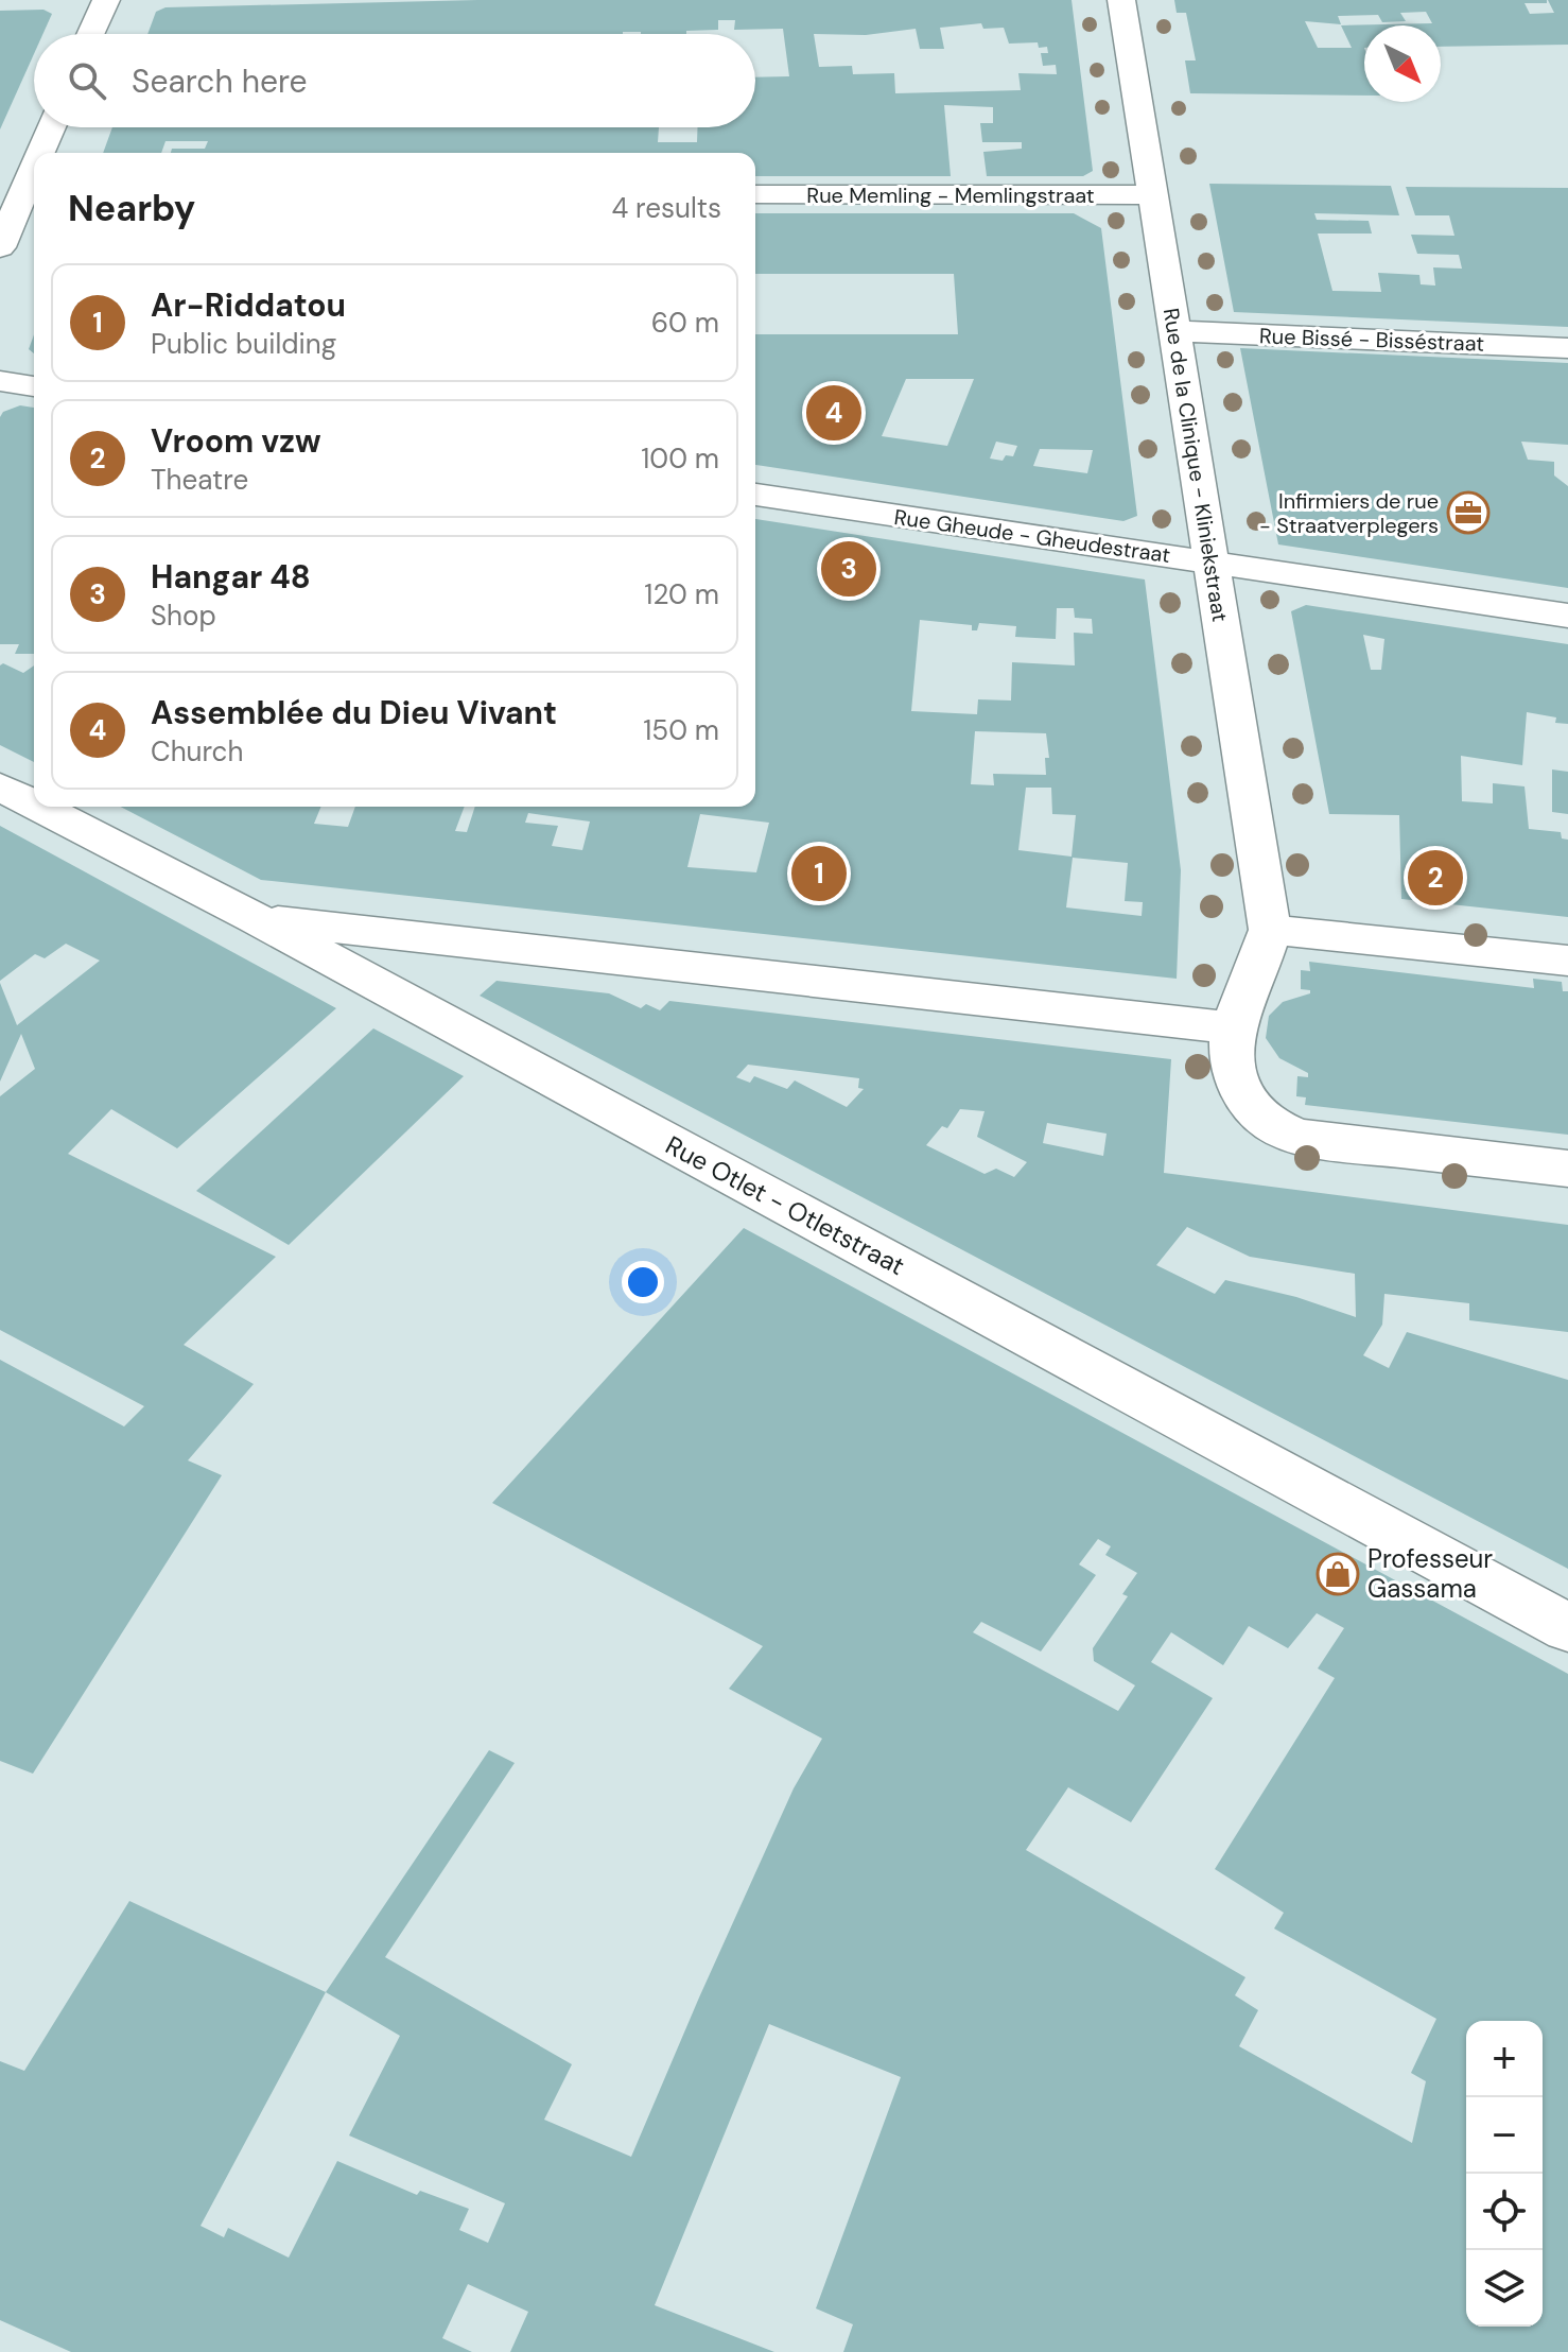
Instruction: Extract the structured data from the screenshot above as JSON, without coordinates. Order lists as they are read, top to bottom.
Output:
{
  "streets": {
    "street": [
      "Rue Memling - Memlingstraat",
      "Rue Bissé - Bisséstraat",
      "Rue de la Clinique - Kliniekstraat",
      "Rue Gheude - Gheudestraat",
      "Rue Otlet - Otletstraat"
    ]
  },
  "crossings": [
    ["Rue Memling - Memlingstraat", "Rue de la Clinique - Kliniekstraat"],
    ["Rue Bissé - Bisséstraat", "Rue de la Clinique - Kliniekstraat"],
    ["Rue de la Clinique - Kliniekstraat", "Rue Gheude - Gheudestraat"]
  ],
  "places": {
    "office": ["Infirmiers de rue - Straatverplegers"],
    "shop": ["Professeur Gassama"]
  },
  "north": "bottom right",
  "page": {
    "search": "Search here",
    "heading": ["Nearby", "4 results"],
    "list": [
      {
        "mark": "1",
        "name": "Ar-Riddatou",
        "note": "Public building",
        "value": "60 m"
      },
      {
        "mark": "2",
        "name": "Vroom vzw",
        "note": "Theatre",
        "value": "100 m"
      },
      {
        "mark": "3",
        "name": "Hangar 48",
        "note": "Shop",
        "value": "120 m"
      },
      {
        "mark": "4",
        "name": "Assemblée du Dieu Vivant",
        "note": "Church",
        "value": "150 m"
      }
    ],
    "pins": [
      "4",
      "3",
      "1",
      "2"
    ],
    "map_buttons": ["+", "−"]
  }
}
